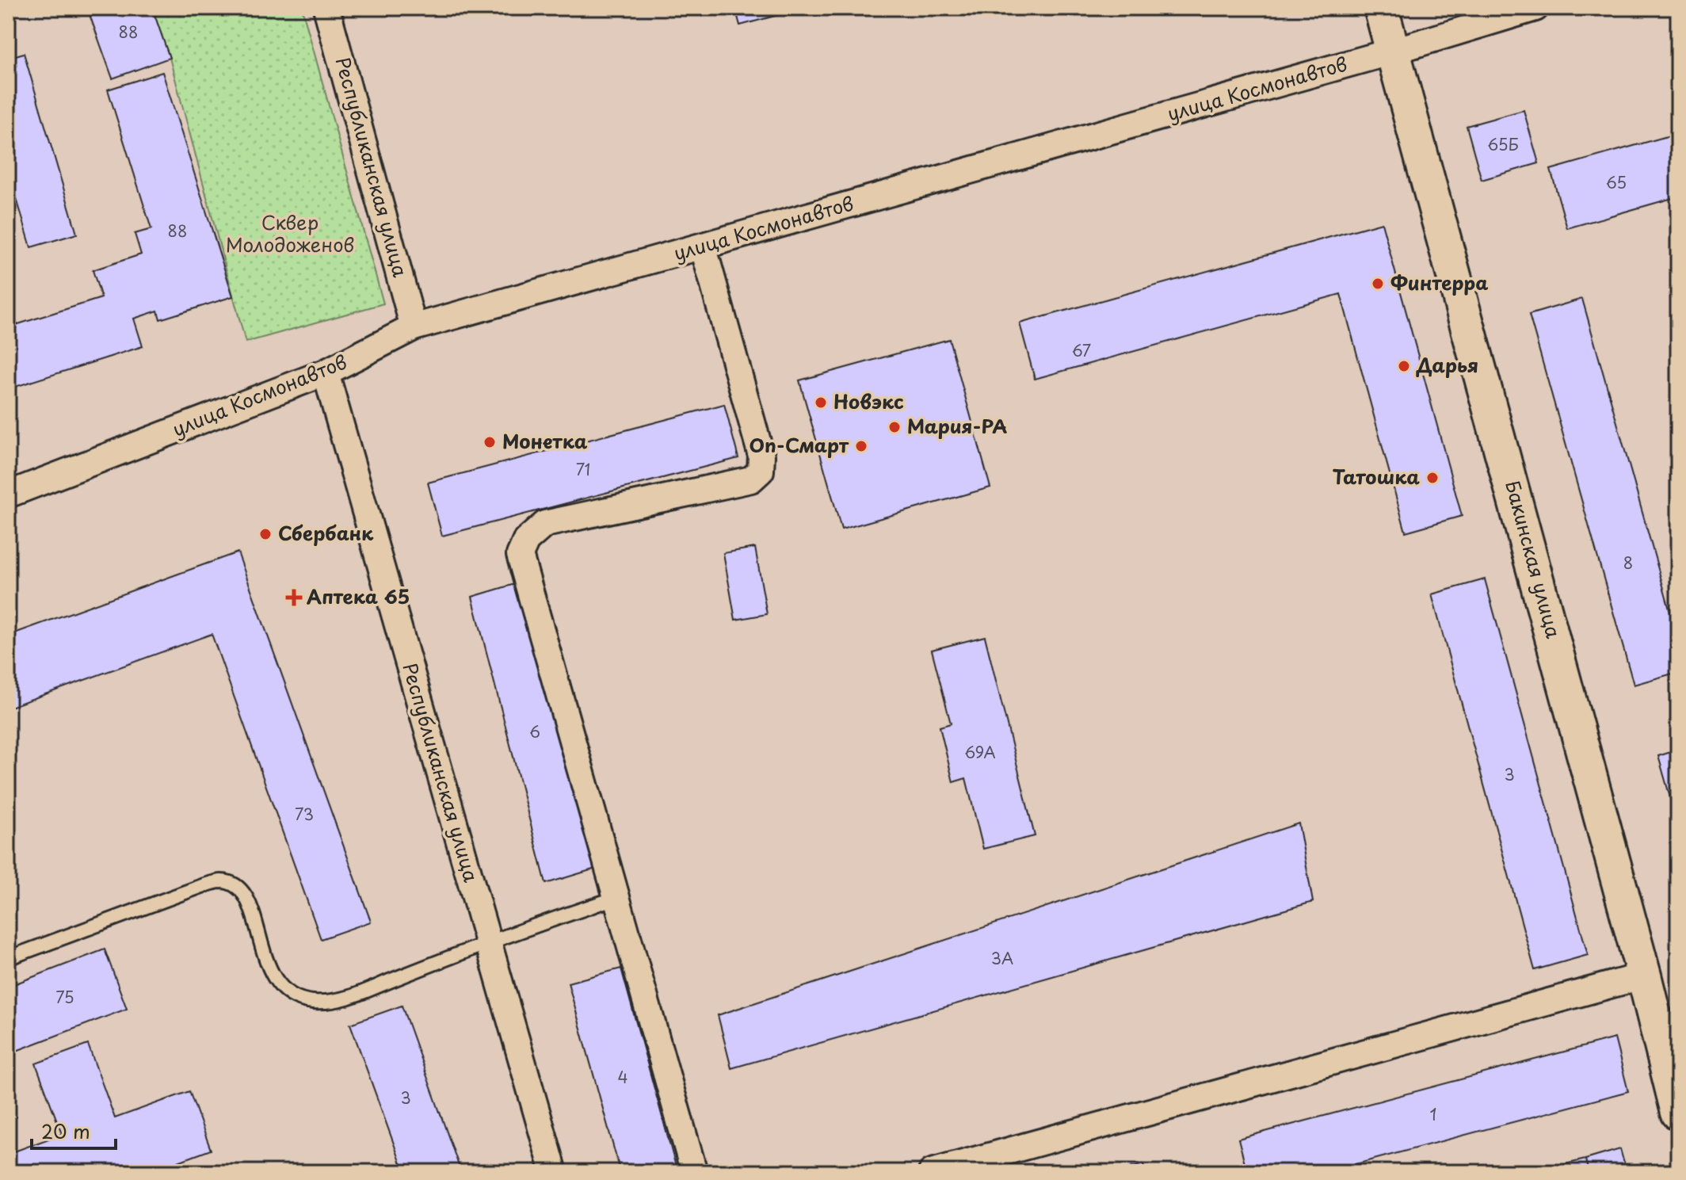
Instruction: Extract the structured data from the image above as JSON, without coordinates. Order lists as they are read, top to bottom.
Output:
{
  "streets": {
    "street": ["улица Космонавтов", "Республиканская улица", "Бакинская улица"]
  },
  "crossings": [
    ["улица Космонавтов", "Республиканская улица"],
    ["улица Космонавтов", "Бакинская улица"]
  ],
  "parks": ["Сквер Молодоженов"],
  "places": {
    "other": [
      "Финтерра",
      "Дарья",
      "Новэкс",
      "Мария-РА",
      "Монетка",
      "On-Смарт",
      "Татошка",
      "Сбербанк"
    ],
    "health": ["Аптека 65"]
  },
  "house_numbers": [
    "88",
    "65Б",
    "65",
    "88",
    "67",
    "71",
    "8",
    "6",
    "69А",
    "3",
    "73",
    "3А",
    "75",
    "4",
    "3",
    "1"
  ],
  "scale_bar": "20 m"
}
